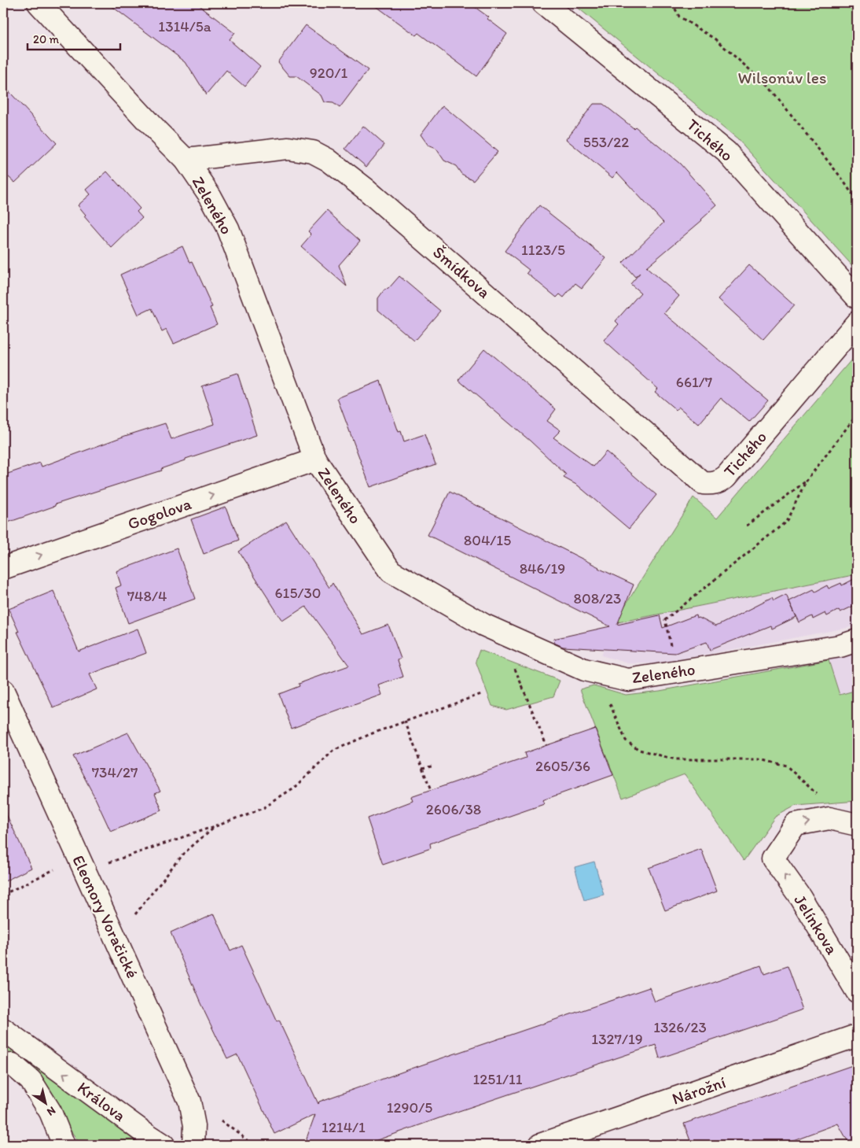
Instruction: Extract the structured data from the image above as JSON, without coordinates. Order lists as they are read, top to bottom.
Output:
{
  "streets": {
    "street": [
      "Tichého",
      "Zeleného",
      "Šmídkova",
      "Gogolova",
      "Eleonory Voračické",
      "Jelínkova",
      "Nárožní",
      "Králova"
    ]
  },
  "crossings": [
    ["Tichého", "Šmídkova"],
    ["Zeleného", "Šmídkova"],
    ["Zeleného", "Gogolova"]
  ],
  "one_way": ["Gogolova", "Králova"],
  "parks": ["Wilsonův les"],
  "house_numbers": [
    "1314/5a",
    "920/1",
    "553/22",
    "1123/5",
    "661/7",
    "804/15",
    "846/19",
    "615/30",
    "748/4",
    "808/23",
    "2605/36",
    "734/27",
    "2606/38",
    "1326/23",
    "1327/19",
    "1251/11",
    "1290/5",
    "1214/1"
  ],
  "scale_bar": "20 m",
  "north": "bottom right"
}
